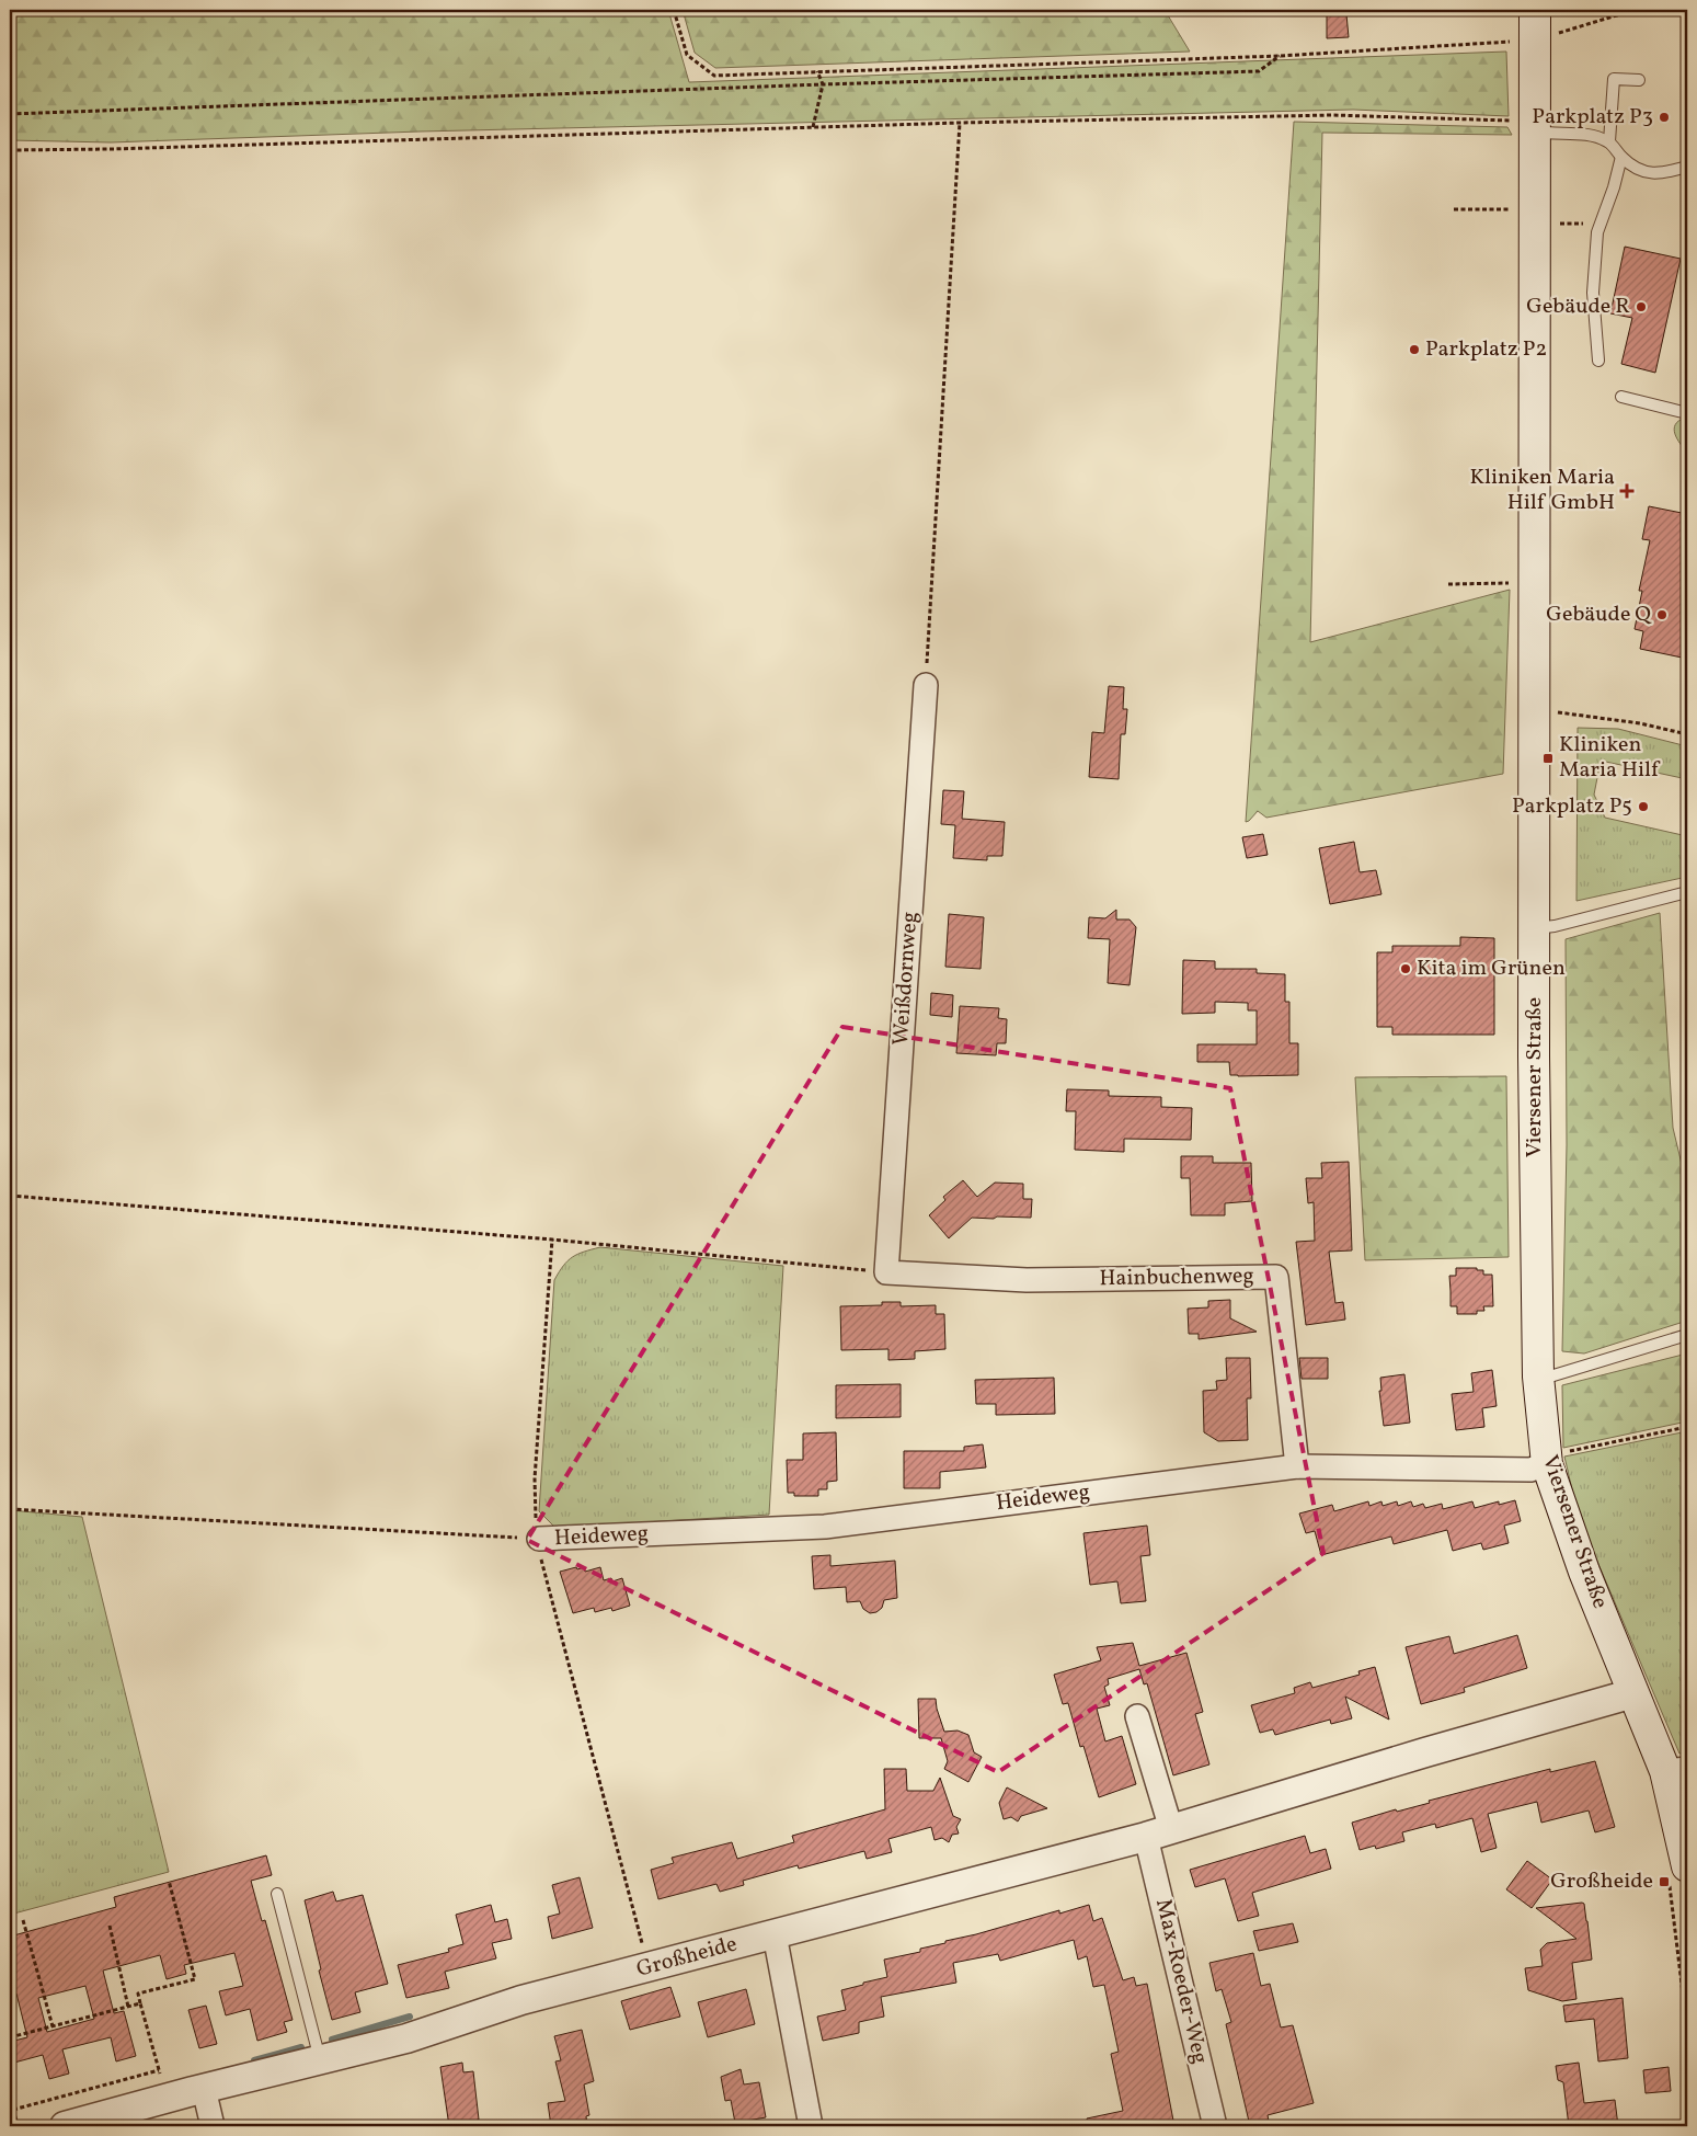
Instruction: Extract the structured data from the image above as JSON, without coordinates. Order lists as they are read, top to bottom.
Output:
{
  "streets": {
    "main road": ["Viersener Straße"],
    "street": [
      "Weißdornweg",
      "Hainbuchenweg",
      "Heideweg",
      "Großheide",
      "Max-Roeder-Weg"
    ]
  },
  "crossings": [
    ["Weißdornweg", "Hainbuchenweg"],
    ["Viersener Straße", "Heideweg"],
    ["Viersener Straße", "Großheide"],
    ["Hainbuchenweg", "Heideweg"],
    ["Großheide", "Max-Roeder-Weg"]
  ],
  "places": {
    "other": [
      "Parkplatz P3",
      "Gebäude R",
      "Parkplatz P2",
      "Gebäude Q",
      "Parkplatz P5",
      "Kita im Grünen"
    ],
    "health": ["Kliniken Maria Hilf GmbH"],
    "transit": ["Kliniken Maria Hilf", "Großheide"]
  }
}
